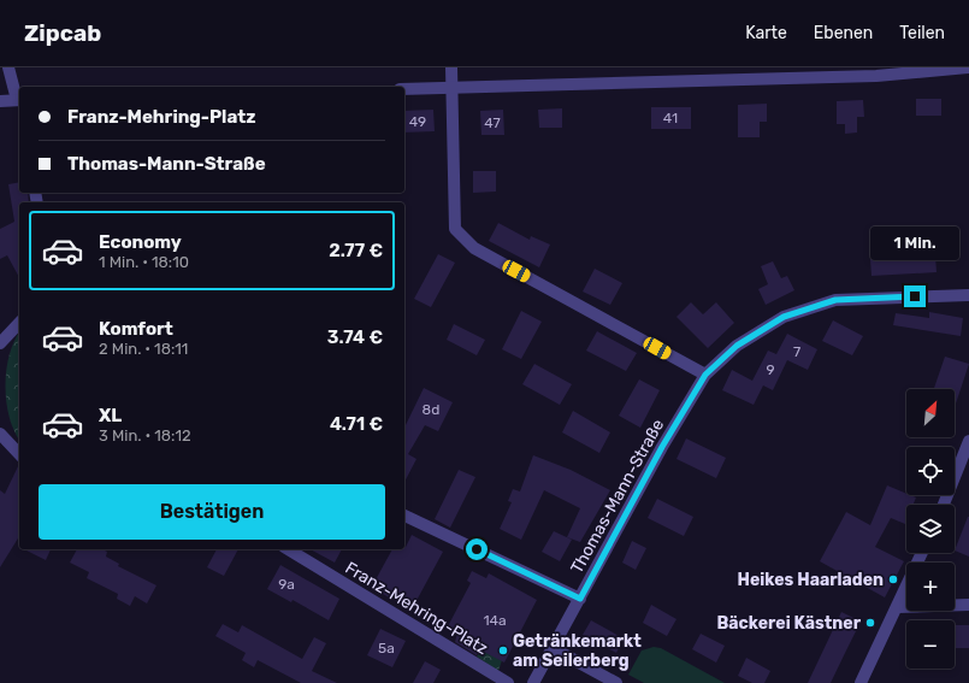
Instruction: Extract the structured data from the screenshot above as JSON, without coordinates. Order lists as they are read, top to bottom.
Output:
{
  "streets": {
    "street": ["Thomas-Mann-Straße", "Franz-Mehring-Platz"]
  },
  "places": ["Heikes Haarladen", "Bäckerei Kästner", "Getränkemarkt am Seilerberg"],
  "house_numbers": [
    "41",
    "49",
    "47",
    "7",
    "9",
    "8d",
    "9a",
    "14a",
    "5a"
  ],
  "north": "top right",
  "page": {
    "header": "Zipcab",
    "nav": ["Karte", "Ebenen", "Teilen"],
    "banner": ["Franz-Mehring-Platz", "Thomas-Mann-Straße"],
    "list": [
      {
        "name": "Economy",
        "note": "1 Min. · 18:10",
        "value": "2.77 €"
      },
      {
        "name": "Komfort",
        "note": "2 Min. · 18:11",
        "value": "3.74 €"
      },
      {
        "name": "XL",
        "note": "3 Min. · 18:12",
        "value": "4.71 €"
      }
    ],
    "bubble": "1 Min.",
    "map_buttons": ["+", "−"],
    "buttons": "Bestätigen"
  }
}
